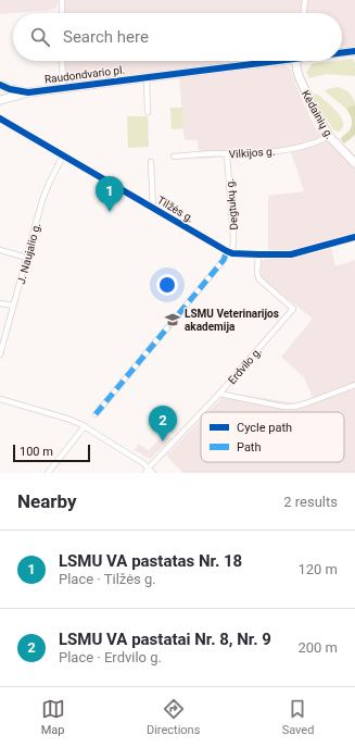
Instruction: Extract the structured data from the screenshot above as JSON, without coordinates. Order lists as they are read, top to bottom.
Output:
{
  "streets": {
    "main road": ["Raudondvario pl.", "Kėdainių g."],
    "street": [
      "Vilkijos g.",
      "Degtukų g.",
      "Tilžės g.",
      "J. Naujalio g.",
      "Erdvilo g."
    ]
  },
  "crossings": [
    ["Kėdainių g.", "Vilkijos g."],
    ["Vilkijos g.", "Degtukų g."],
    ["Degtukų g.", "Tilžės g."],
    ["Tilžės g.", "J. Naujalio g."],
    ["Tilžės g.", "Erdvilo g."]
  ],
  "places": {
    "school or university": ["LSMU Veterinarijos akademija"]
  },
  "legend": ["Cycle path", "Path"],
  "scale_bar": "100 m",
  "page": {
    "search": "Search here",
    "pins": ["1", "2"],
    "scale": "100 m",
    "heading": ["Nearby", "2 results"],
    "list": [
      {
        "mark": "1",
        "name": "LSMU VA pastatas Nr. 18",
        "note": "Place · Tilžės g.",
        "value": "120 m"
      },
      {
        "mark": "2",
        "name": "LSMU VA pastatai Nr. 8, Nr. 9",
        "note": "Place · Erdvilo g.",
        "value": "200 m"
      }
    ],
    "nav": ["Map", "Directions", "Saved"]
  }
}
